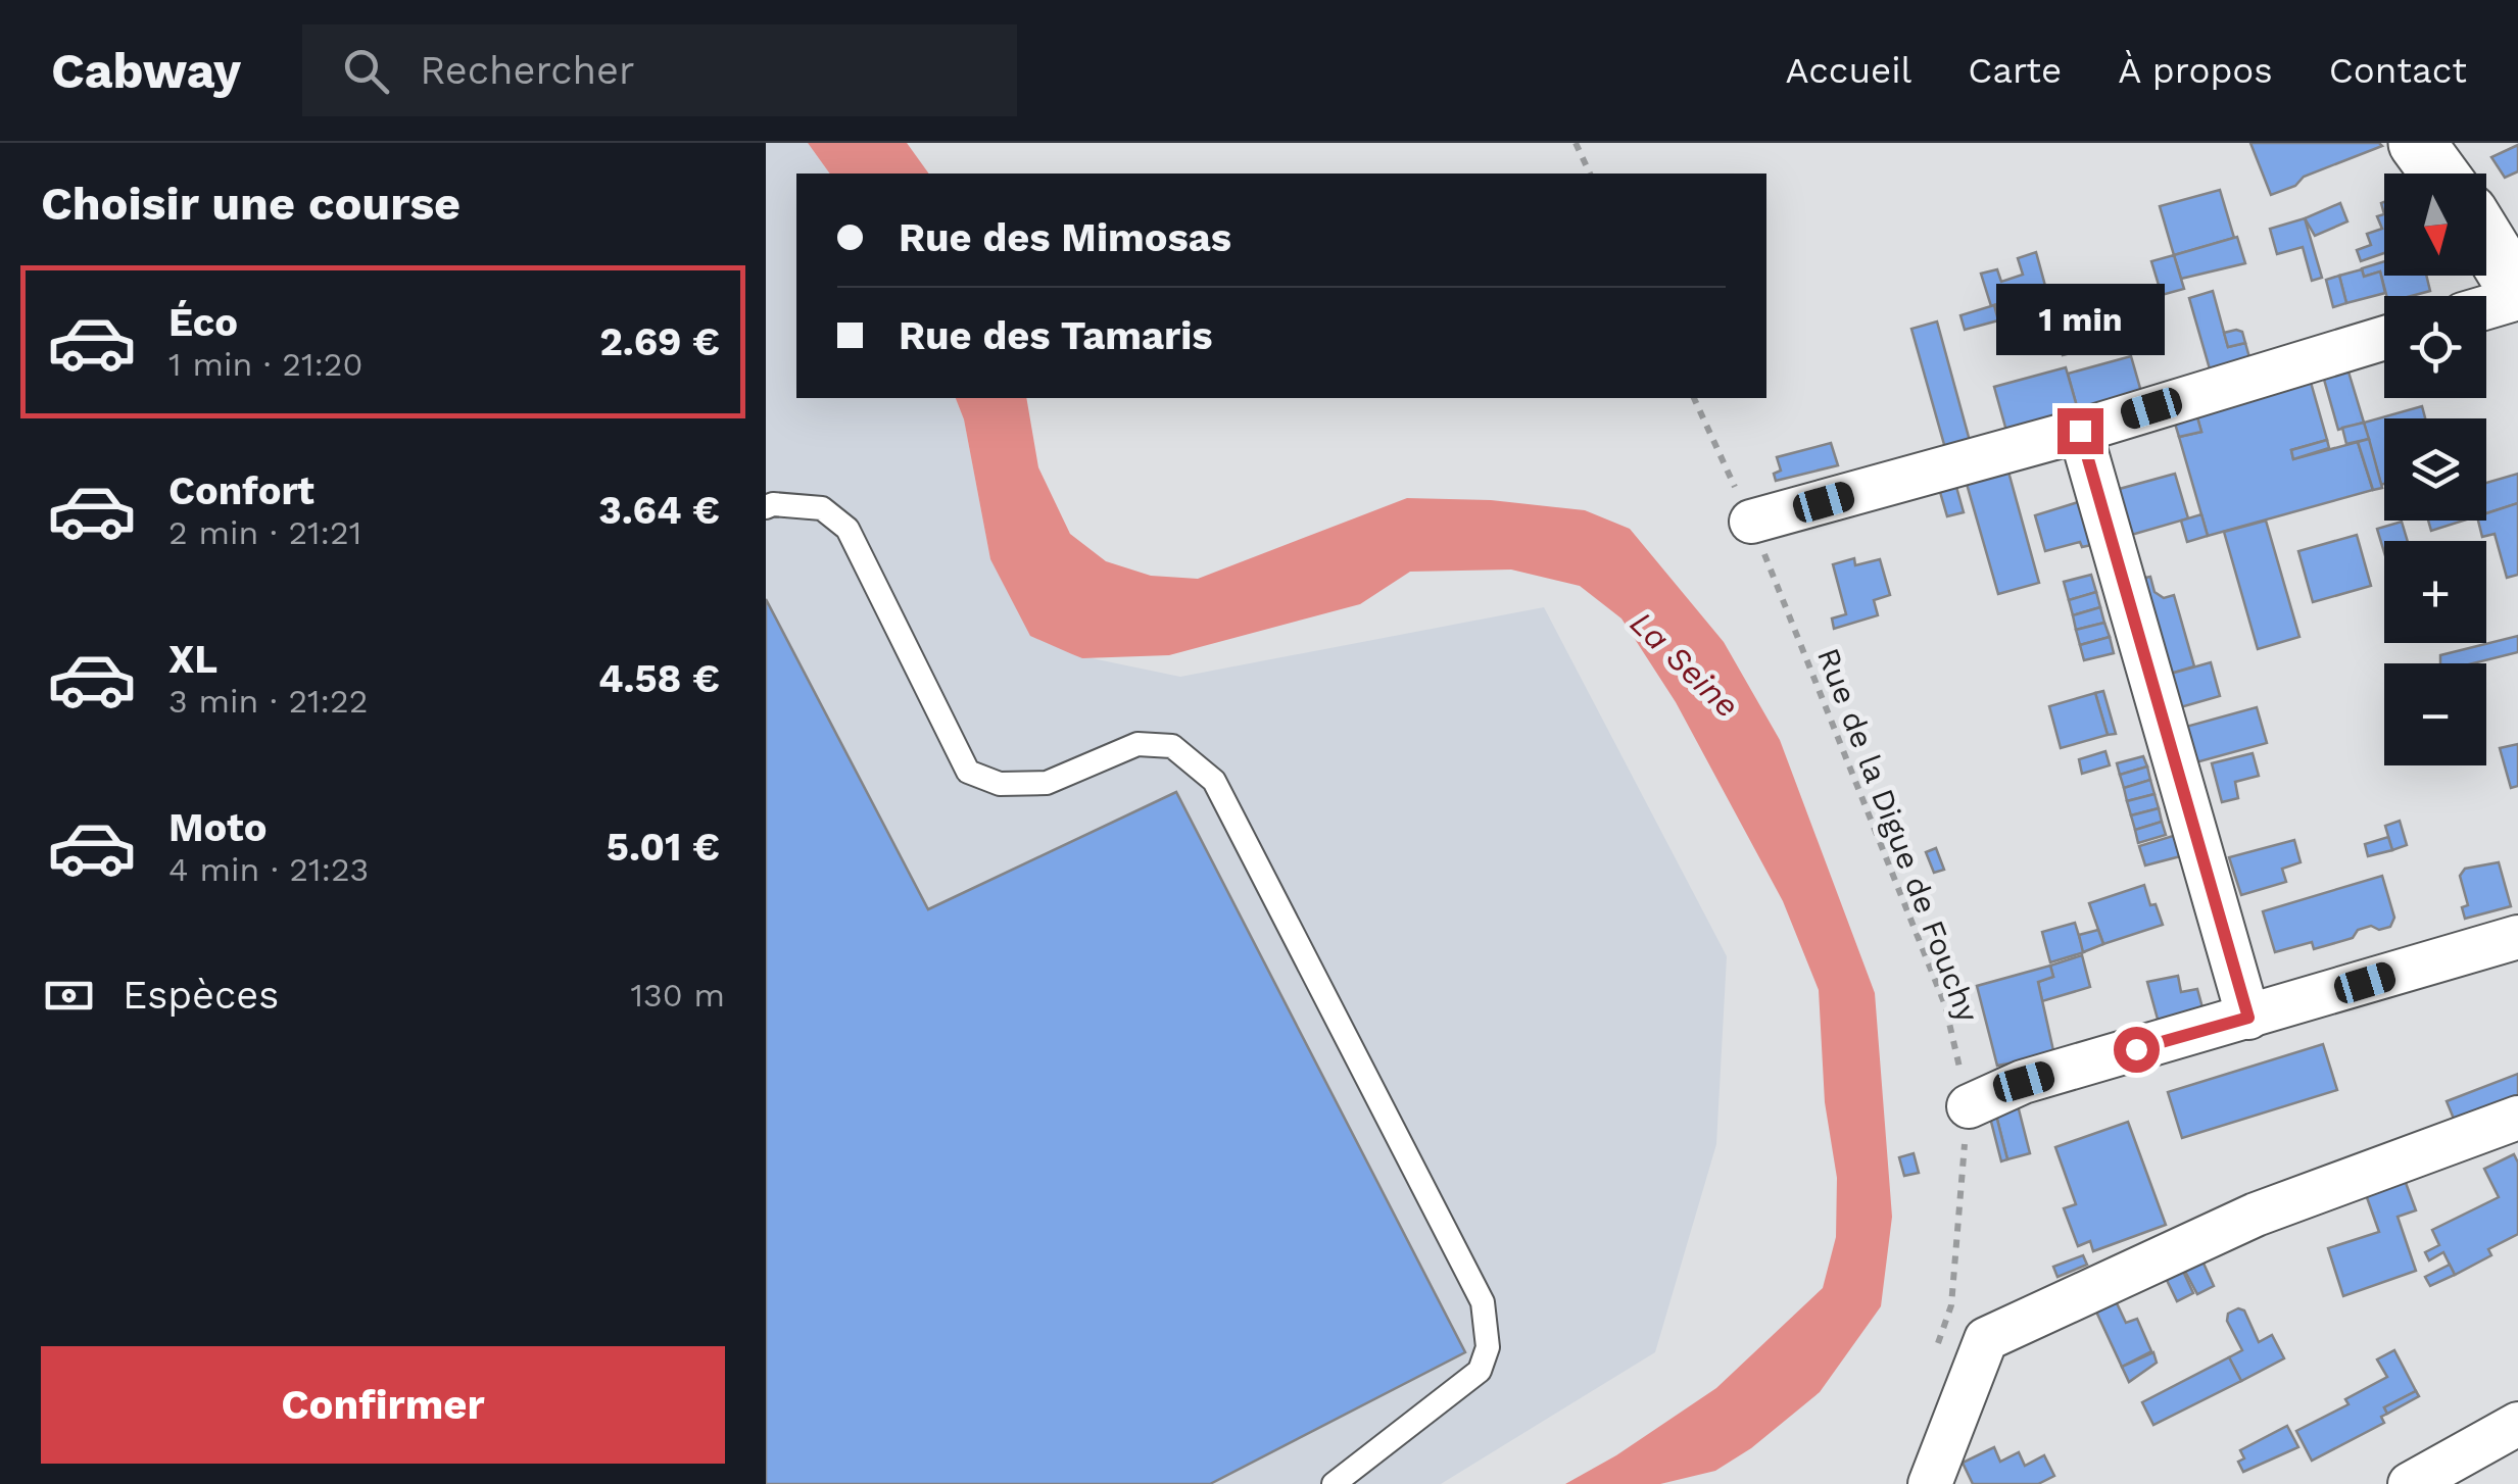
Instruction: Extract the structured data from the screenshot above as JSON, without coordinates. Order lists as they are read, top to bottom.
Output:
{
  "streets": {
    "path": ["Rue de la Digue de Fouchy"]
  },
  "water": ["La Seine"],
  "north": "bottom",
  "page": {
    "header": "Cabway",
    "search": "Rechercher",
    "nav": [
      "Accueil",
      "Carte",
      "À propos",
      "Contact"
    ],
    "heading": "Choisir une course",
    "map_buttons": ["+", "−"],
    "banner": ["Rue des Mimosas", "Rue des Tamaris"],
    "list": [
      {
        "name": "Éco",
        "note": "1 min · 21:20",
        "value": "2.69 €"
      },
      {
        "name": "Confort",
        "note": "2 min · 21:21",
        "value": "3.64 €"
      },
      {
        "name": "XL",
        "note": "3 min · 21:22",
        "value": "4.58 €"
      },
      {
        "name": "Moto",
        "note": "4 min · 21:23",
        "value": "5.01 €"
      }
    ],
    "bubble": "1 min",
    "pay": ["Espèces", "130 m"],
    "buttons": "Confirmer"
  }
}
